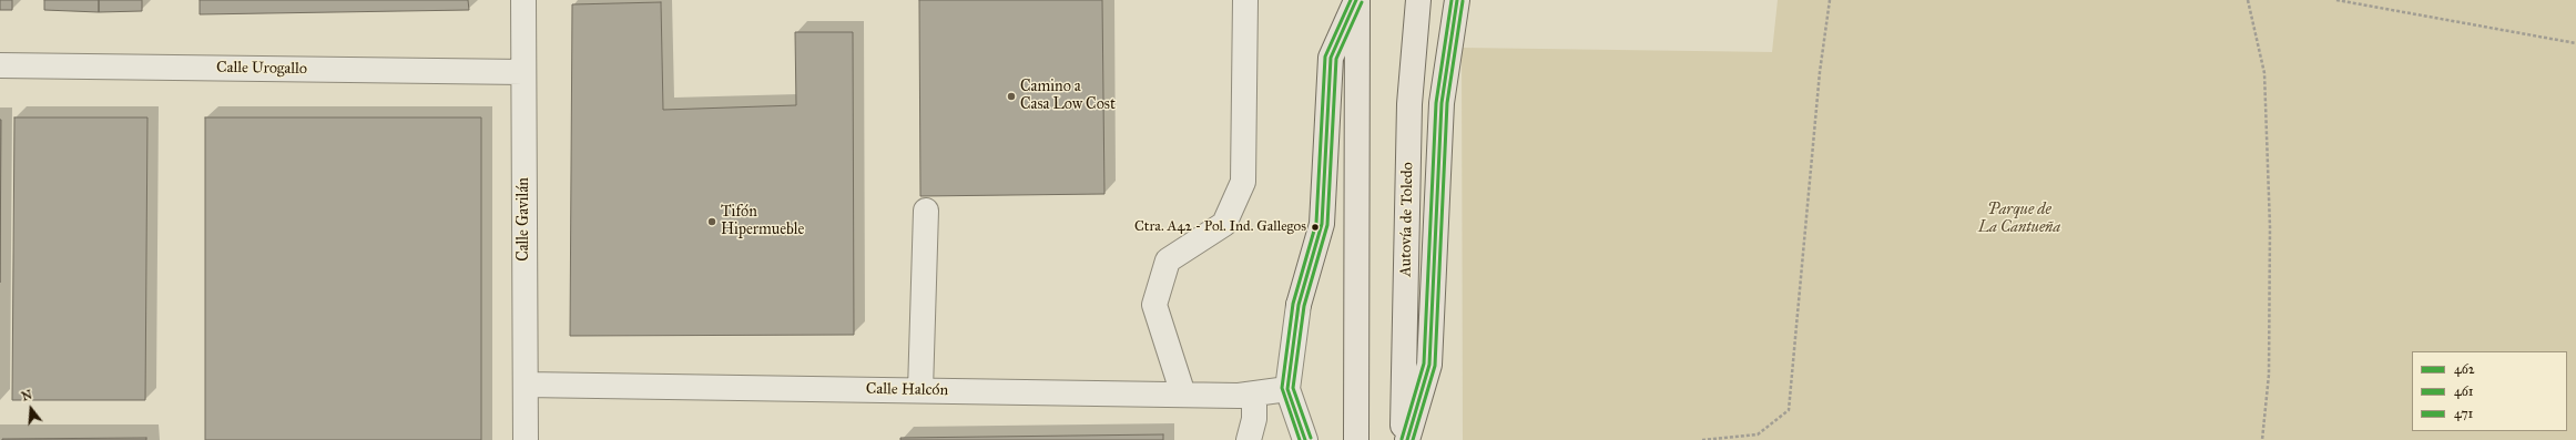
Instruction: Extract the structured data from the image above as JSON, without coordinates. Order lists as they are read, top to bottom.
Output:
{
  "streets": {
    "highway": ["Autovía de Toledo"],
    "street": ["Calle Urogallo", "Calle Gavilán", "Calle Halcón"]
  },
  "crossings": [
    ["Calle Urogallo", "Calle Gavilán"],
    ["Calle Gavilán", "Calle Halcón"]
  ],
  "parks": ["Parque de La Cantueña"],
  "places": ["Camino a Casa Low Cost", "Tifón Hipermueble", "Ctra. A42 - Pol. Ind. Gallegos"],
  "lines": ["transit line 462", "transit line 471", "transit line 461"],
  "legend": ["462", "461", "471"],
  "north": "top"
}
